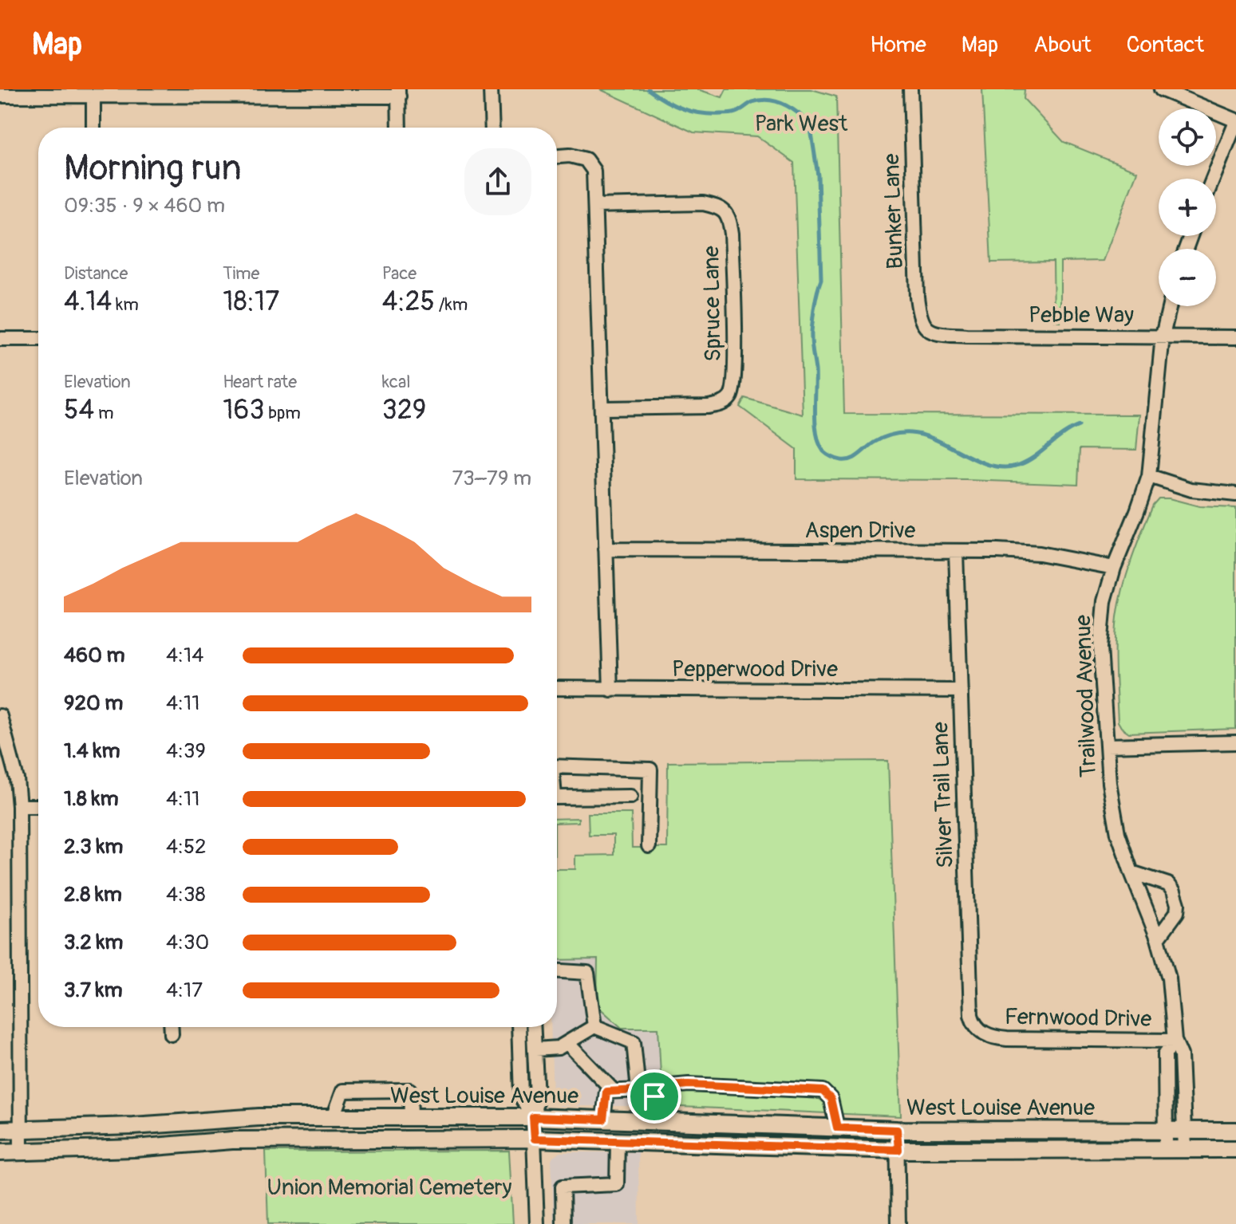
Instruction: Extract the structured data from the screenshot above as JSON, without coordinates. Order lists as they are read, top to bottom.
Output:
{
  "streets": {
    "main road": ["West Louise Avenue"],
    "street": [
      "Bunker Lane",
      "Spruce Lane",
      "Pebble Way",
      "Aspen Drive",
      "Pepperwood Drive",
      "Trailwood Avenue",
      "Silver Trail Lane",
      "Fernwood Drive"
    ]
  },
  "crossings": [
    ["Bunker Lane", "Pebble Way"],
    ["Pebble Way", "Trailwood Avenue"],
    ["Aspen Drive", "Trailwood Avenue"],
    ["Aspen Drive", "Silver Trail Lane"],
    ["Pepperwood Drive", "Silver Trail Lane"],
    ["Trailwood Avenue", "Fernwood Drive"],
    ["Trailwood Avenue", "West Louise Avenue"],
    ["Silver Trail Lane", "Fernwood Drive"]
  ],
  "parks": ["Park West", "Union Memorial Cemetery"],
  "page": {
    "header": "Map",
    "nav": [
      "Home",
      "Map",
      "About",
      "Contact"
    ],
    "map_buttons": ["+", "−"],
    "heading": ["Morning run", "09:35 · 9 × 460 m"],
    "stats": [
      ["Distance", "4.14 km"],
      ["Time", "18:17"],
      ["Pace", "4:25 /km"],
      ["Elevation", "54 m"],
      ["Heart rate", "163 bpm"],
      ["kcal", "329"]
    ],
    "chart": ["Elevation", "73–79 m"],
    "list": [
      {
        "name": "460 m",
        "note": "4:14"
      },
      {
        "name": "920 m",
        "note": "4:11"
      },
      {
        "name": "1.4 km",
        "note": "4:39"
      },
      {
        "name": "1.8 km",
        "note": "4:11"
      },
      {
        "name": "2.3 km",
        "note": "4:52"
      },
      {
        "name": "2.8 km",
        "note": "4:38"
      },
      {
        "name": "3.2 km",
        "note": "4:30"
      },
      {
        "name": "3.7 km",
        "note": "4:17"
      }
    ]
  }
}
